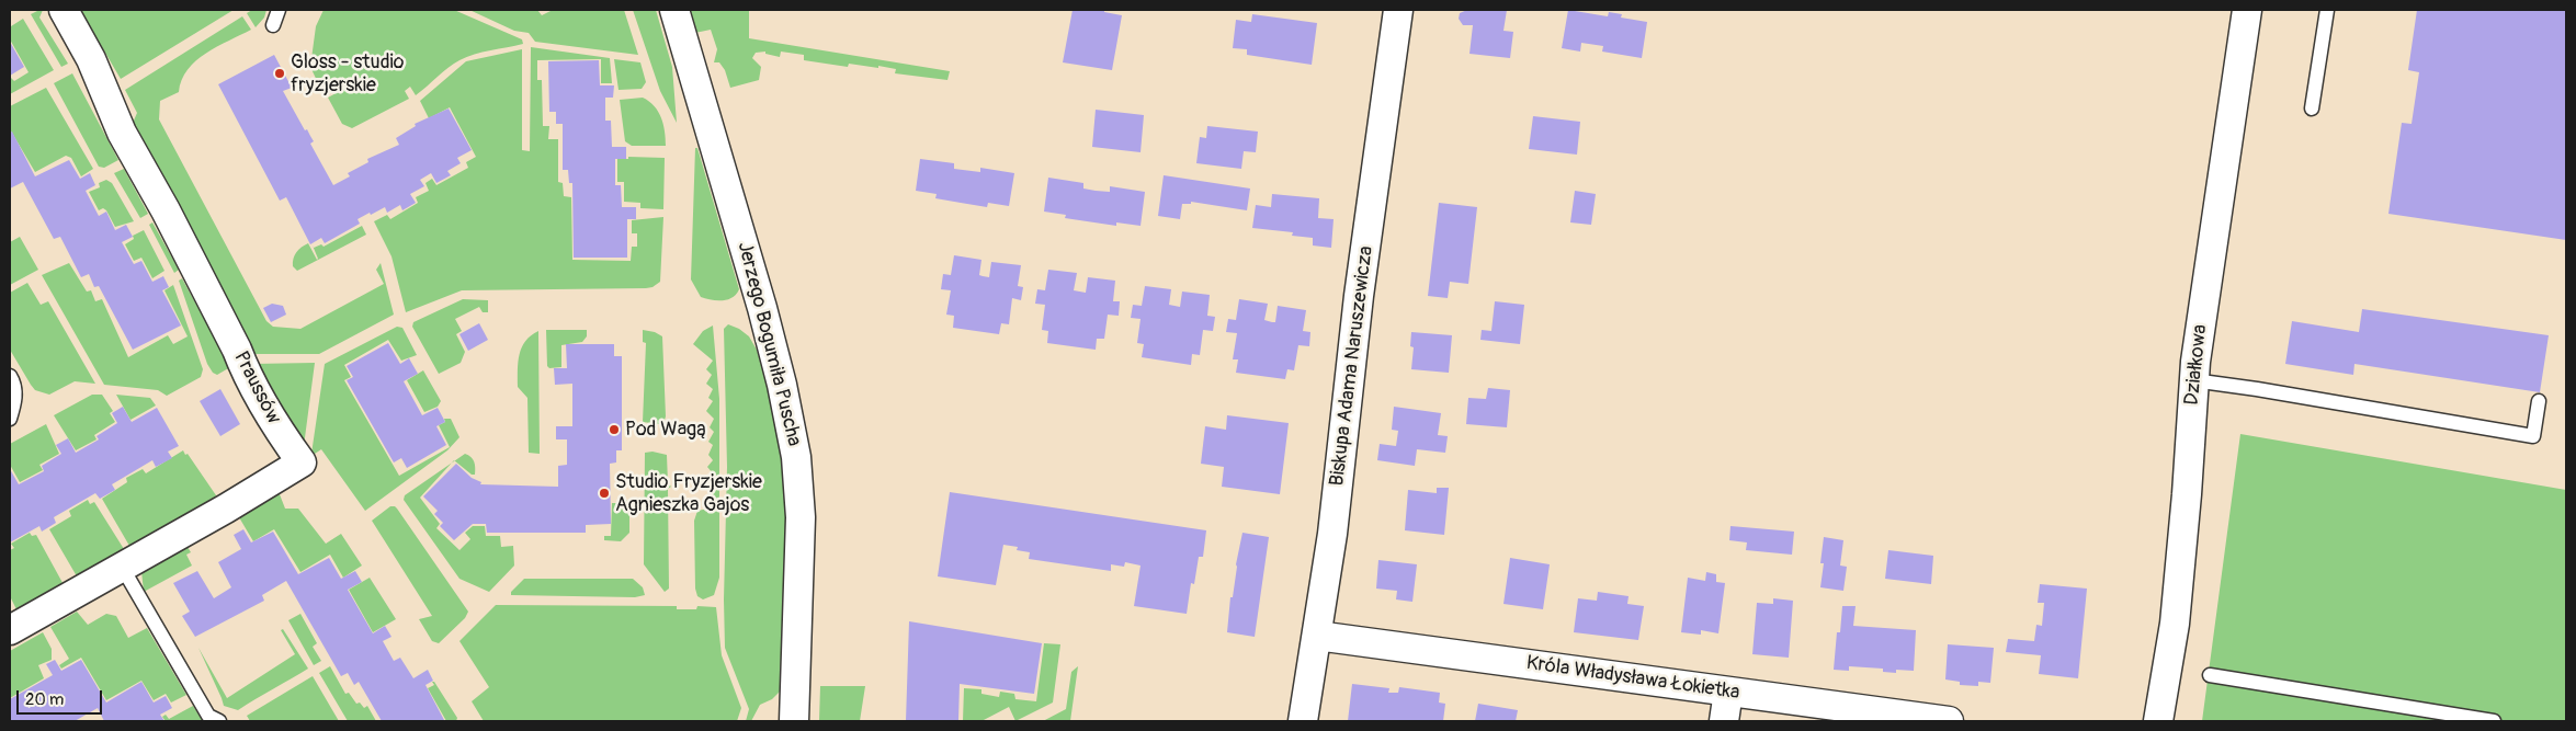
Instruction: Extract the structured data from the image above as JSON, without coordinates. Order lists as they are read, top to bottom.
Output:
{
  "streets": {
    "street": [
      "Jerzego Bogumiła Puscha",
      "Działkowa",
      "Biskupa Adama Naruszewicza",
      "Praussów",
      "Króla Władysława Łokietka"
    ]
  },
  "crossings": [
    ["Biskupa Adama Naruszewicza", "Króla Władysława Łokietka"]
  ],
  "places": ["Gloss - studio fryzjerskie", "Pod Wagą", "Studio Fryzjerskie Agnieszka Gajos"],
  "scale_bar": "20 m"
}
